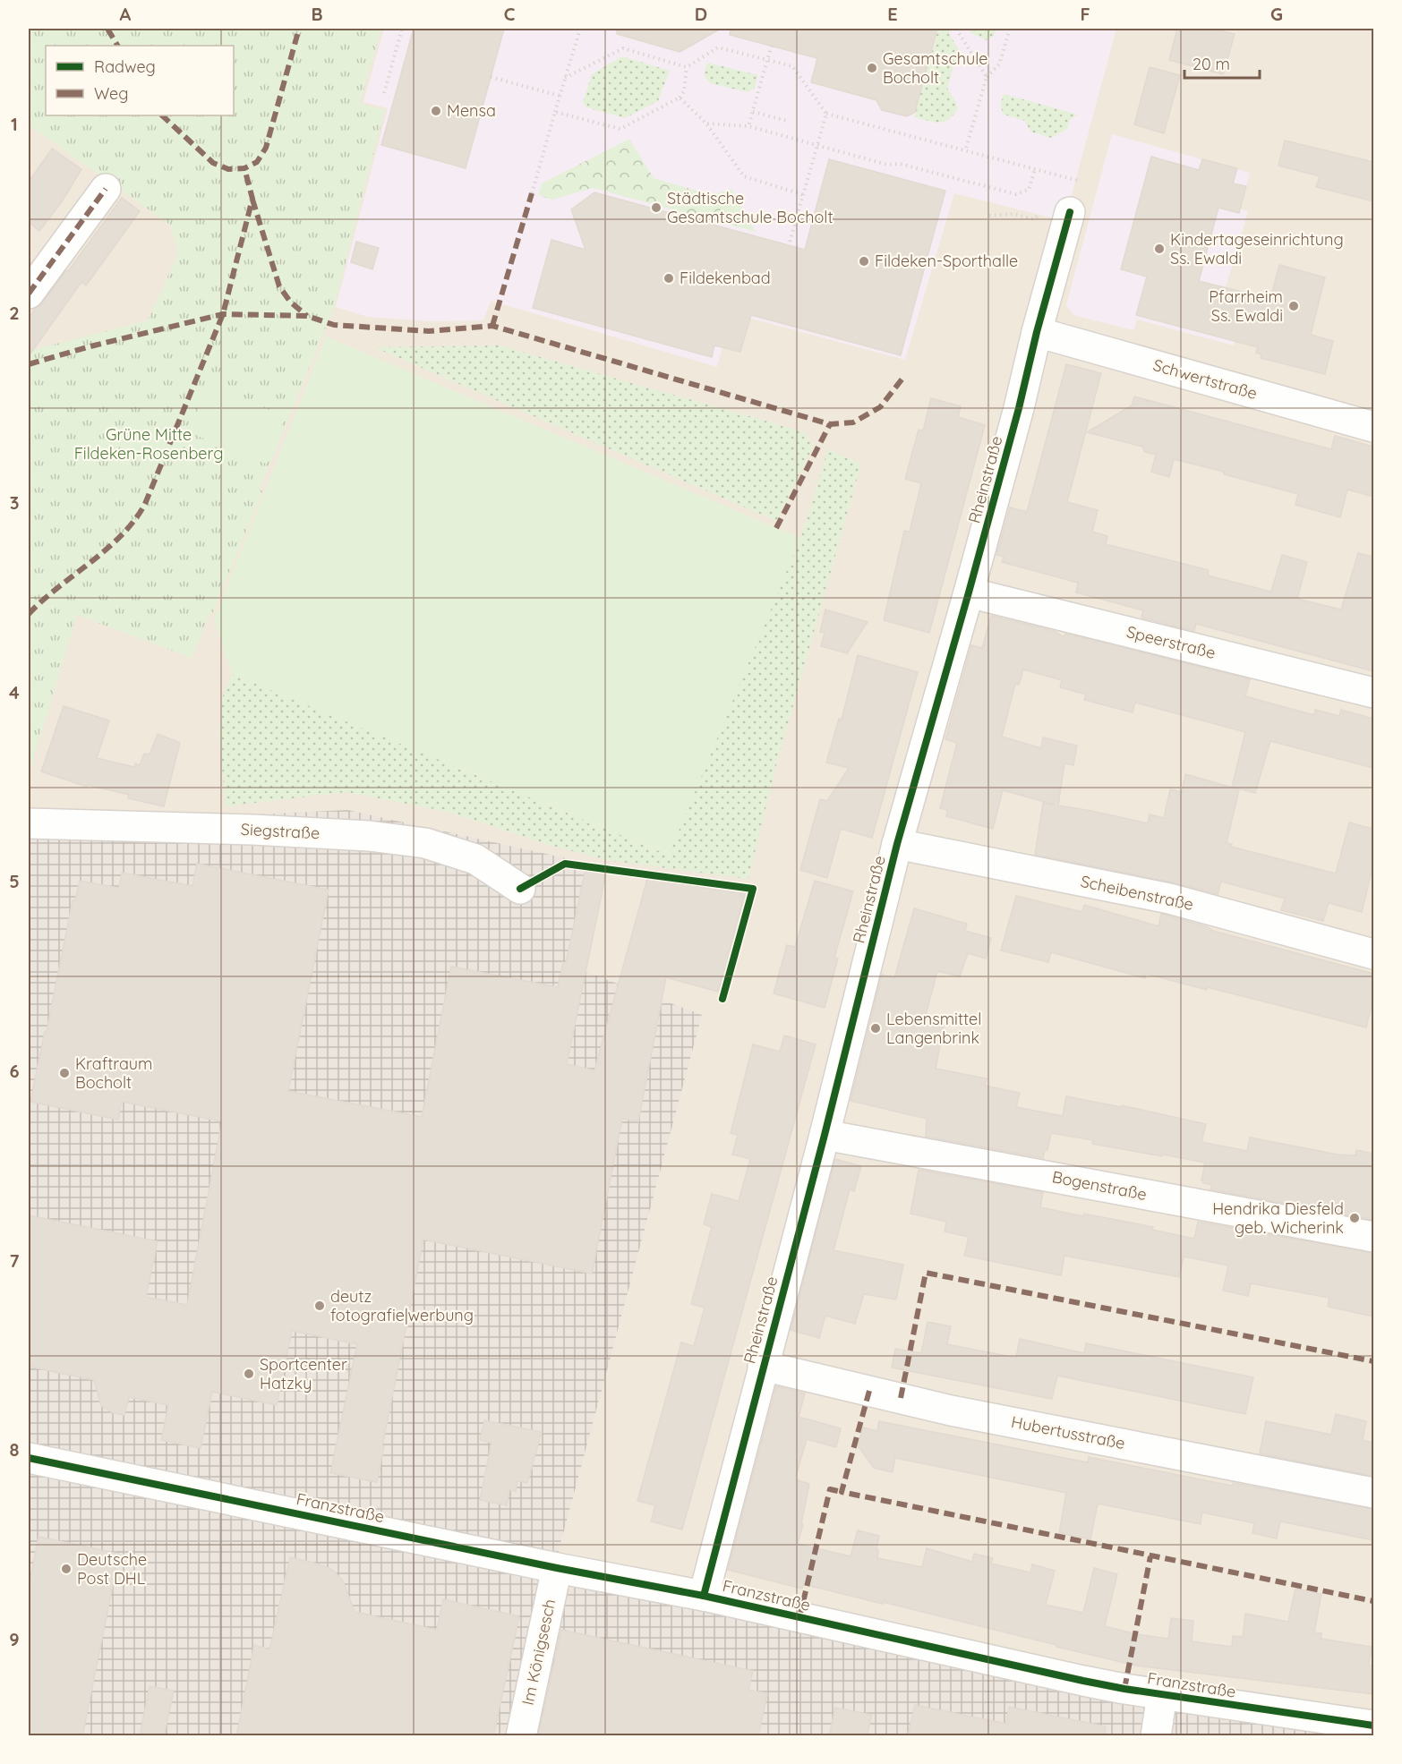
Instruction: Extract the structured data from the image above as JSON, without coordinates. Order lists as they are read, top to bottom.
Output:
{
  "streets": {
    "street": [
      "Schwertstraße",
      "Rheinstraße",
      "Speerstraße",
      "Siegstraße",
      "Scheibenstraße",
      "Bogenstraße",
      "Hubertusstraße",
      "Franzstraße",
      "Im Königsesch"
    ]
  },
  "crossings": [
    ["Schwertstraße", "Rheinstraße"],
    ["Rheinstraße", "Speerstraße"],
    ["Rheinstraße", "Scheibenstraße"],
    ["Rheinstraße", "Bogenstraße"],
    ["Rheinstraße", "Hubertusstraße"],
    ["Rheinstraße", "Franzstraße"],
    ["Franzstraße", "Im Königsesch"]
  ],
  "parks": ["Grüne Mitte Fildeken-Rosenberg"],
  "places": [
    "Gesamtschule Bocholt",
    "Mensa",
    "Städtische Gesamtschule Bocholt",
    "Kindertageseinrichtung Ss. Ewaldi",
    "Fildeken-Sporthalle",
    "Fildekenbad",
    "Pfarrheim Ss. Ewaldi",
    "Lebensmittel Langenbrink",
    "Kraftraum Bocholt",
    "Hendrika Diesfeld geb. Wicherink",
    "deutz fotografie|werbung",
    "Sportcenter Hatzky",
    "Deutsche Post DHL"
  ],
  "legend": ["Radweg", "Weg"],
  "scale_bar": "20 m",
  "grid": {
    "columns": [
      "A",
      "B",
      "C",
      "D",
      "E",
      "F",
      "G"
    ],
    "rows": [
      "1",
      "2",
      "3",
      "4",
      "5",
      "6",
      "7",
      "8",
      "9"
    ]
  }
}
